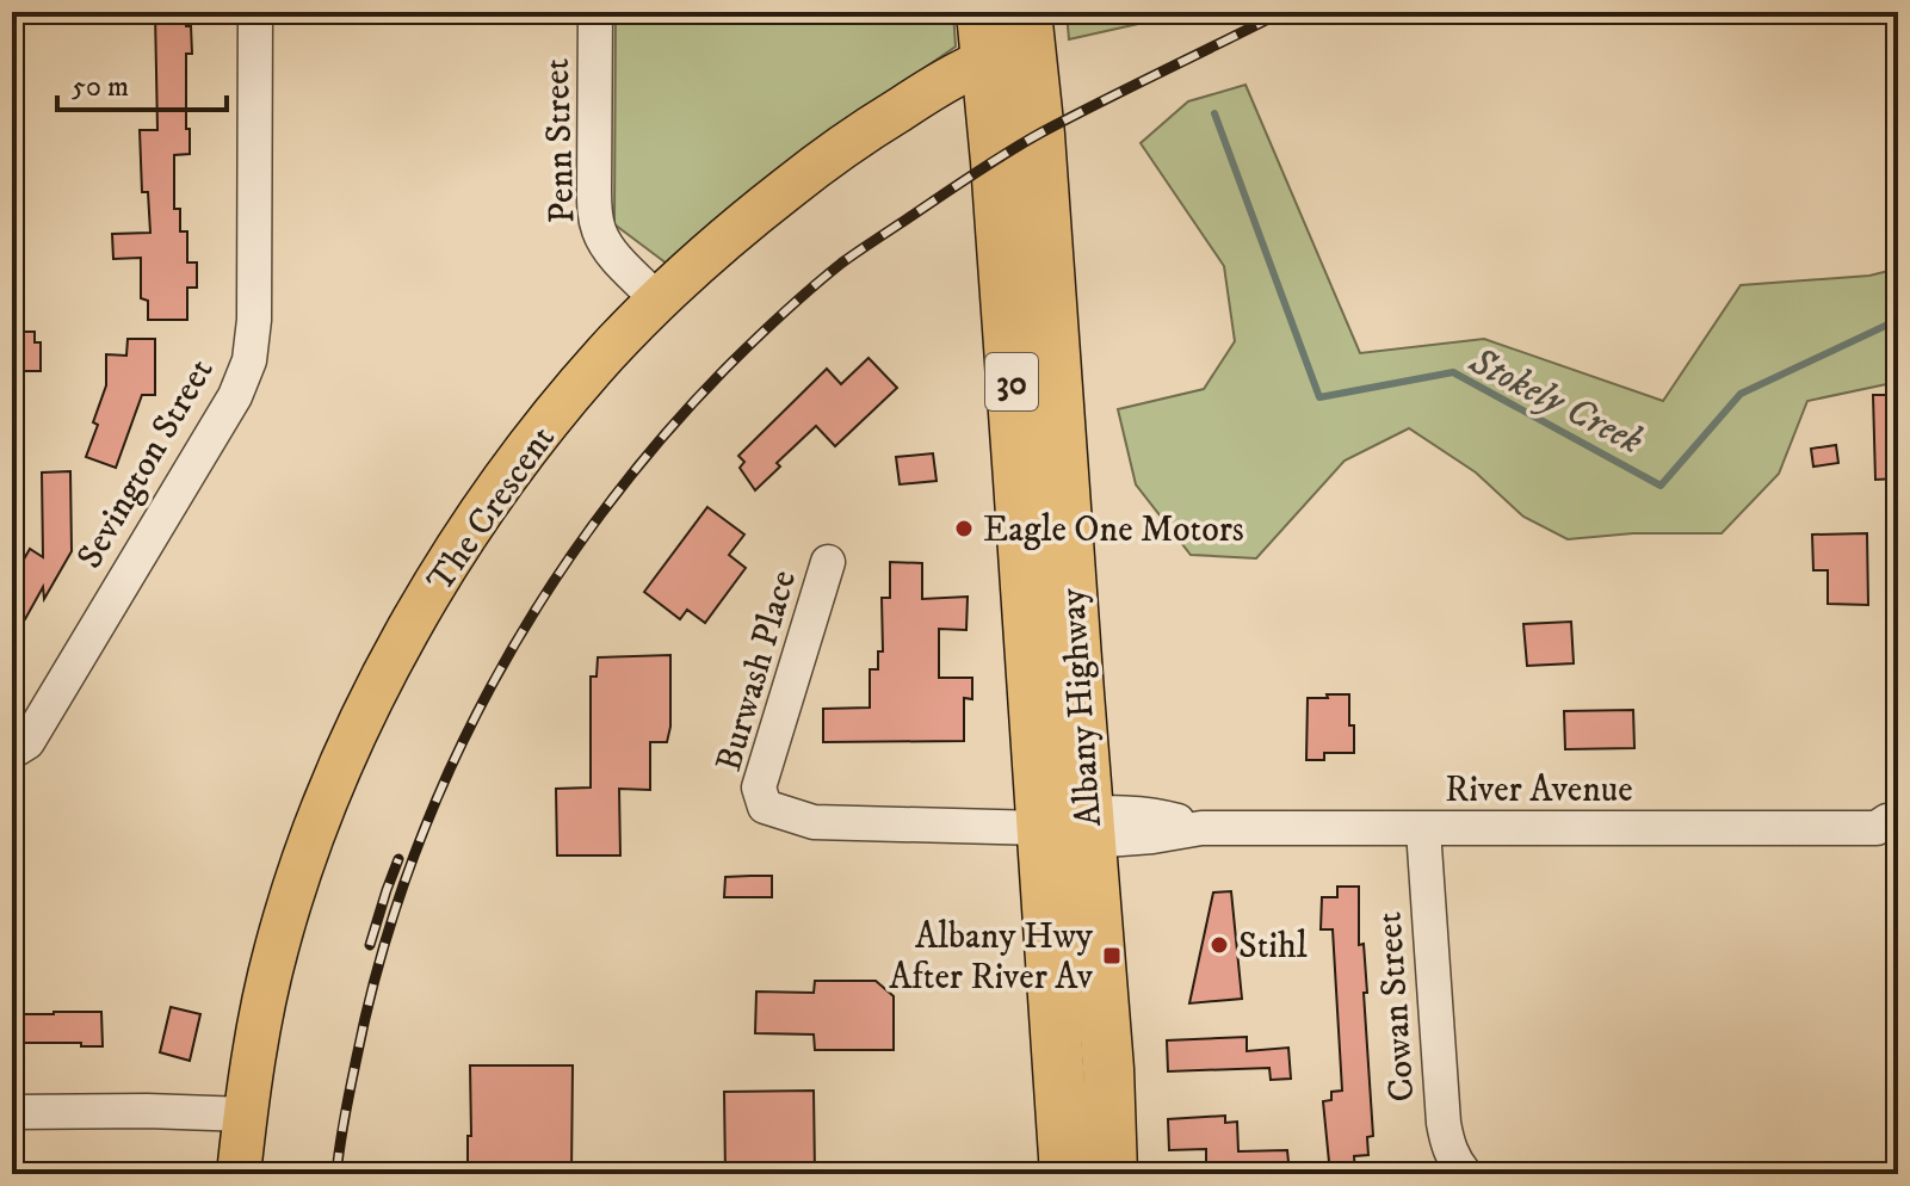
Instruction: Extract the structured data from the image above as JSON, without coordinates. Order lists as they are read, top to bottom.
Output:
{
  "streets": {
    "highway": ["30", "Albany Highway"],
    "main road": ["The Crescent"],
    "street": [
      "Penn Street",
      "Sevington Street",
      "Burwash Place",
      "River Avenue",
      "Cowan Street"
    ]
  },
  "crossings": [
    ["Penn Street", "The Crescent"],
    ["The Crescent", "Albany Highway"],
    ["Burwash Place", "Albany Highway"],
    ["Burwash Place", "River Avenue"],
    ["Albany Highway", "River Avenue"],
    ["River Avenue", "Cowan Street"]
  ],
  "water": ["Stokely Creek"],
  "places": {
    "other": ["Eagle One Motors", "Stihl"],
    "transit": ["Albany Hwy After River Av"]
  },
  "scale_bar": "50 m"
}
